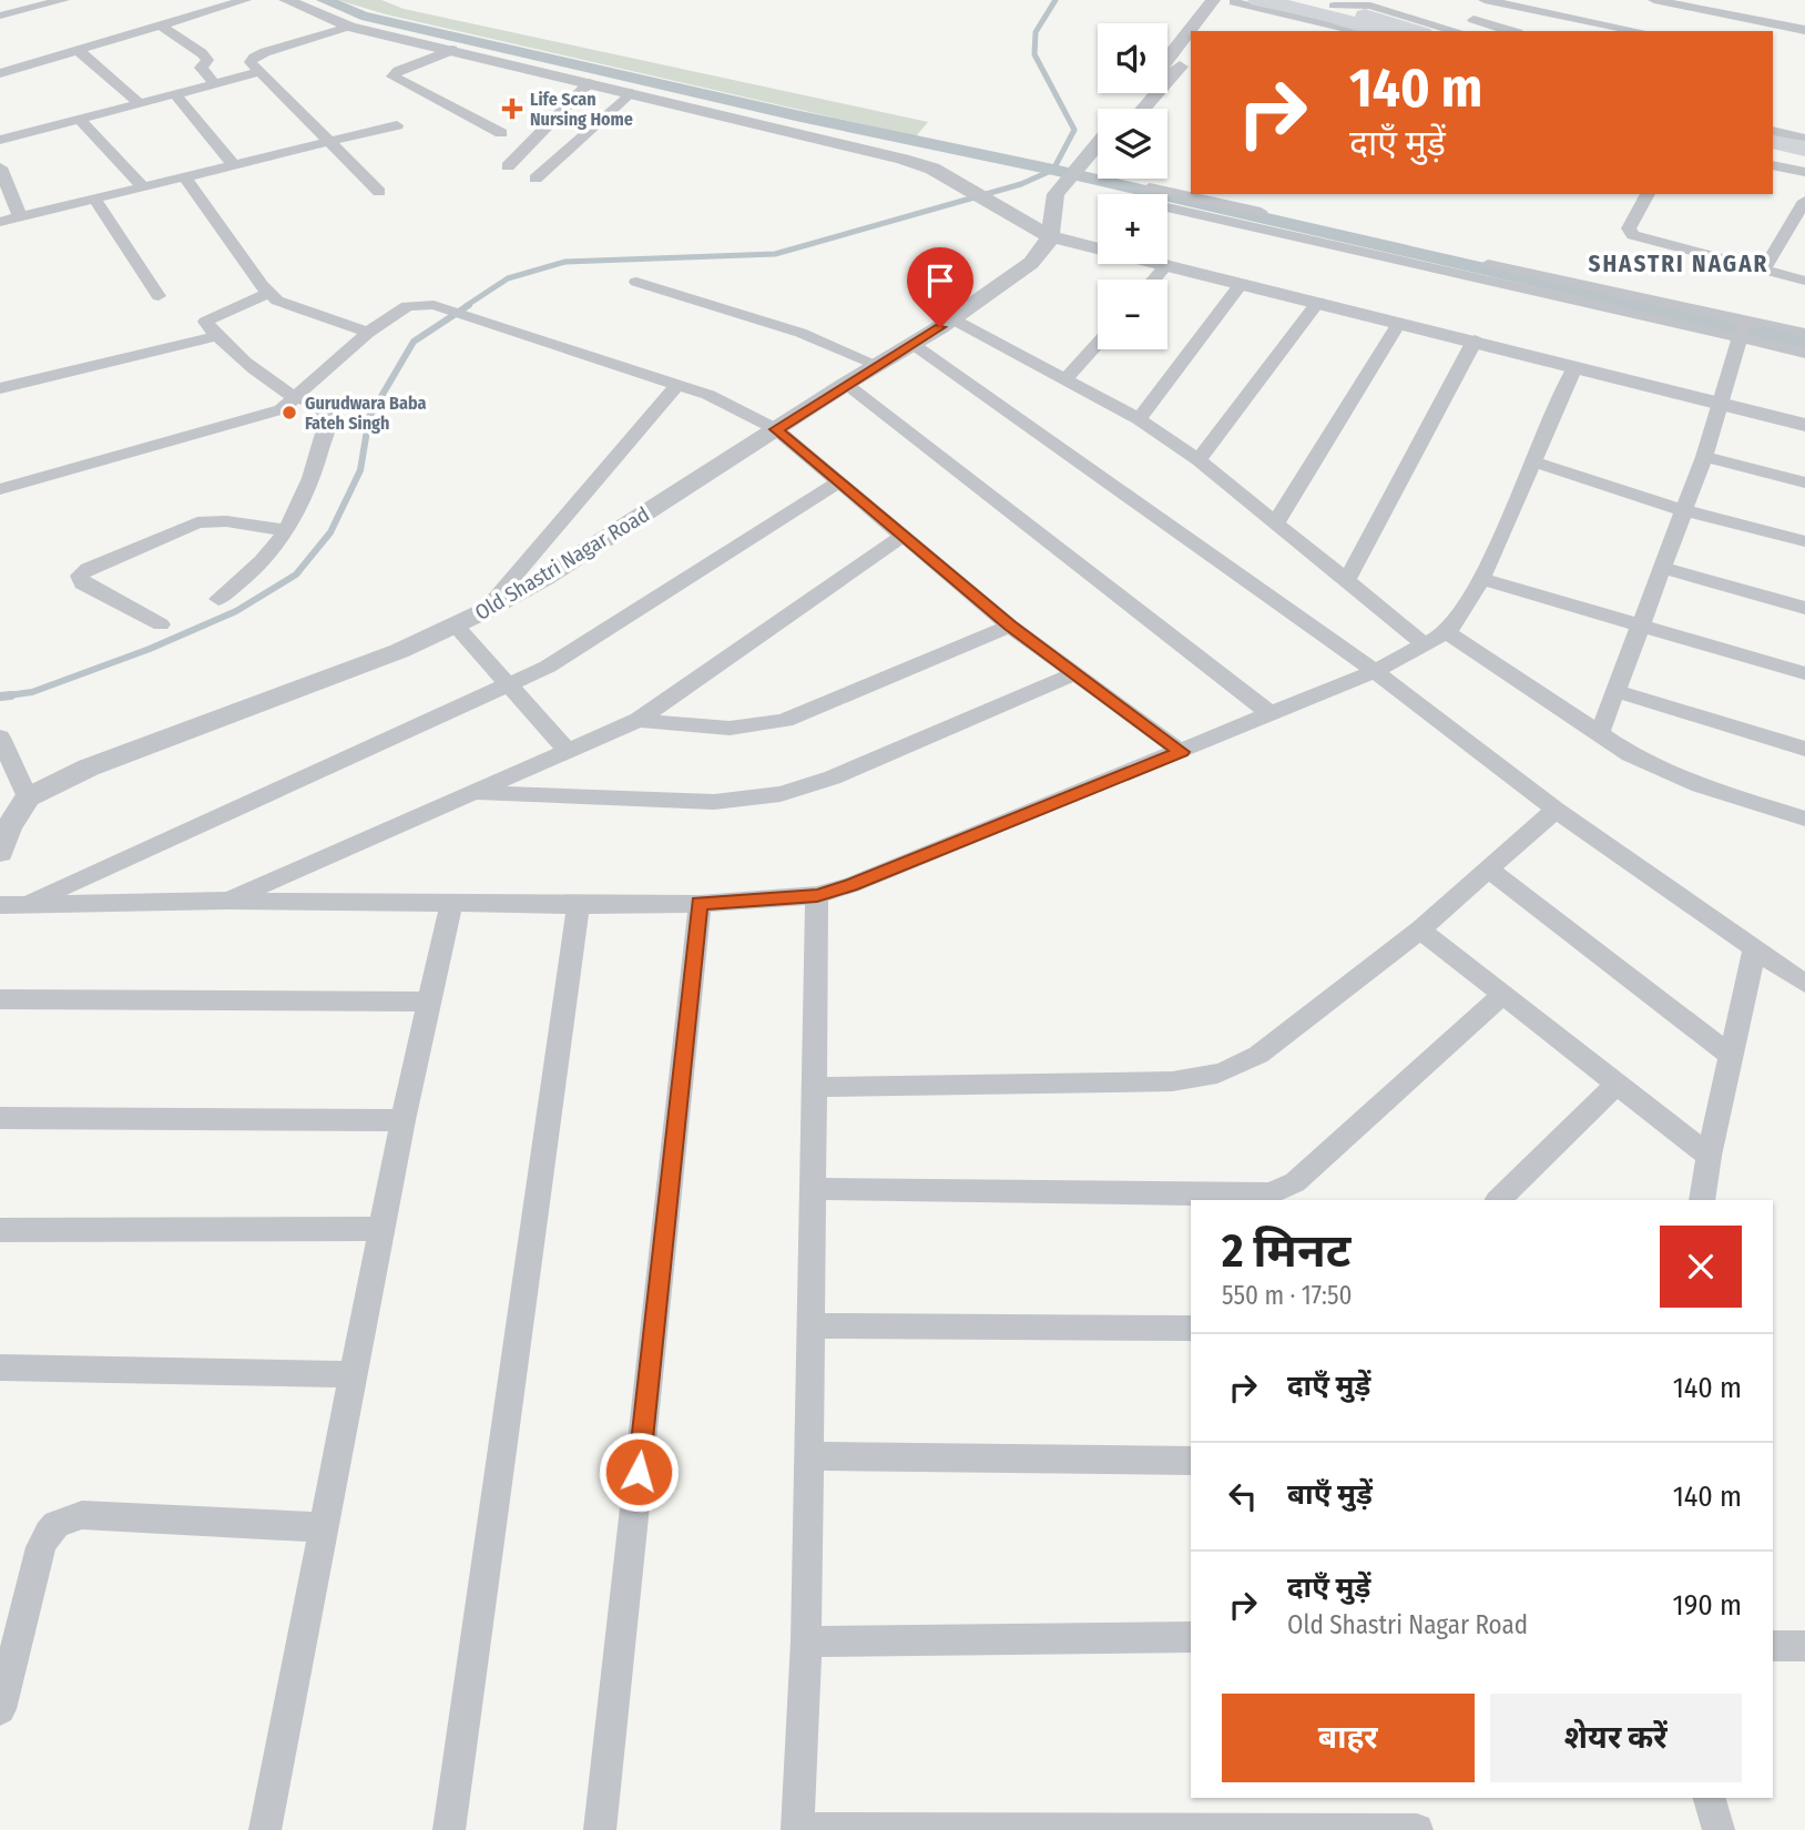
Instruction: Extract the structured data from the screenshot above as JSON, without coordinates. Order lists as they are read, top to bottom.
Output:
{
  "streets": {
    "street": ["Old Shastri Nagar Road"]
  },
  "districts": ["SHASTRI NAGAR"],
  "places": {
    "health": ["Life Scan Nursing Home"],
    "other": ["Gurudwara Baba Fateh Singh"]
  },
  "page": {
    "map_buttons": ["+", "−"],
    "turn": ["140 m", "दाएँ मुड़ें"],
    "heading": ["2 मिनट", "550 m · 17:50"],
    "list": [
      {
        "name": "दाएँ मुड़ें",
        "value": "140 m"
      },
      {
        "name": "बाएँ मुड़ें",
        "value": "140 m"
      },
      {
        "name": "दाएँ मुड़ें",
        "note": "Old Shastri Nagar Road",
        "value": "190 m"
      }
    ],
    "buttons": ["बाहर", "शेयर करें"]
  }
}
